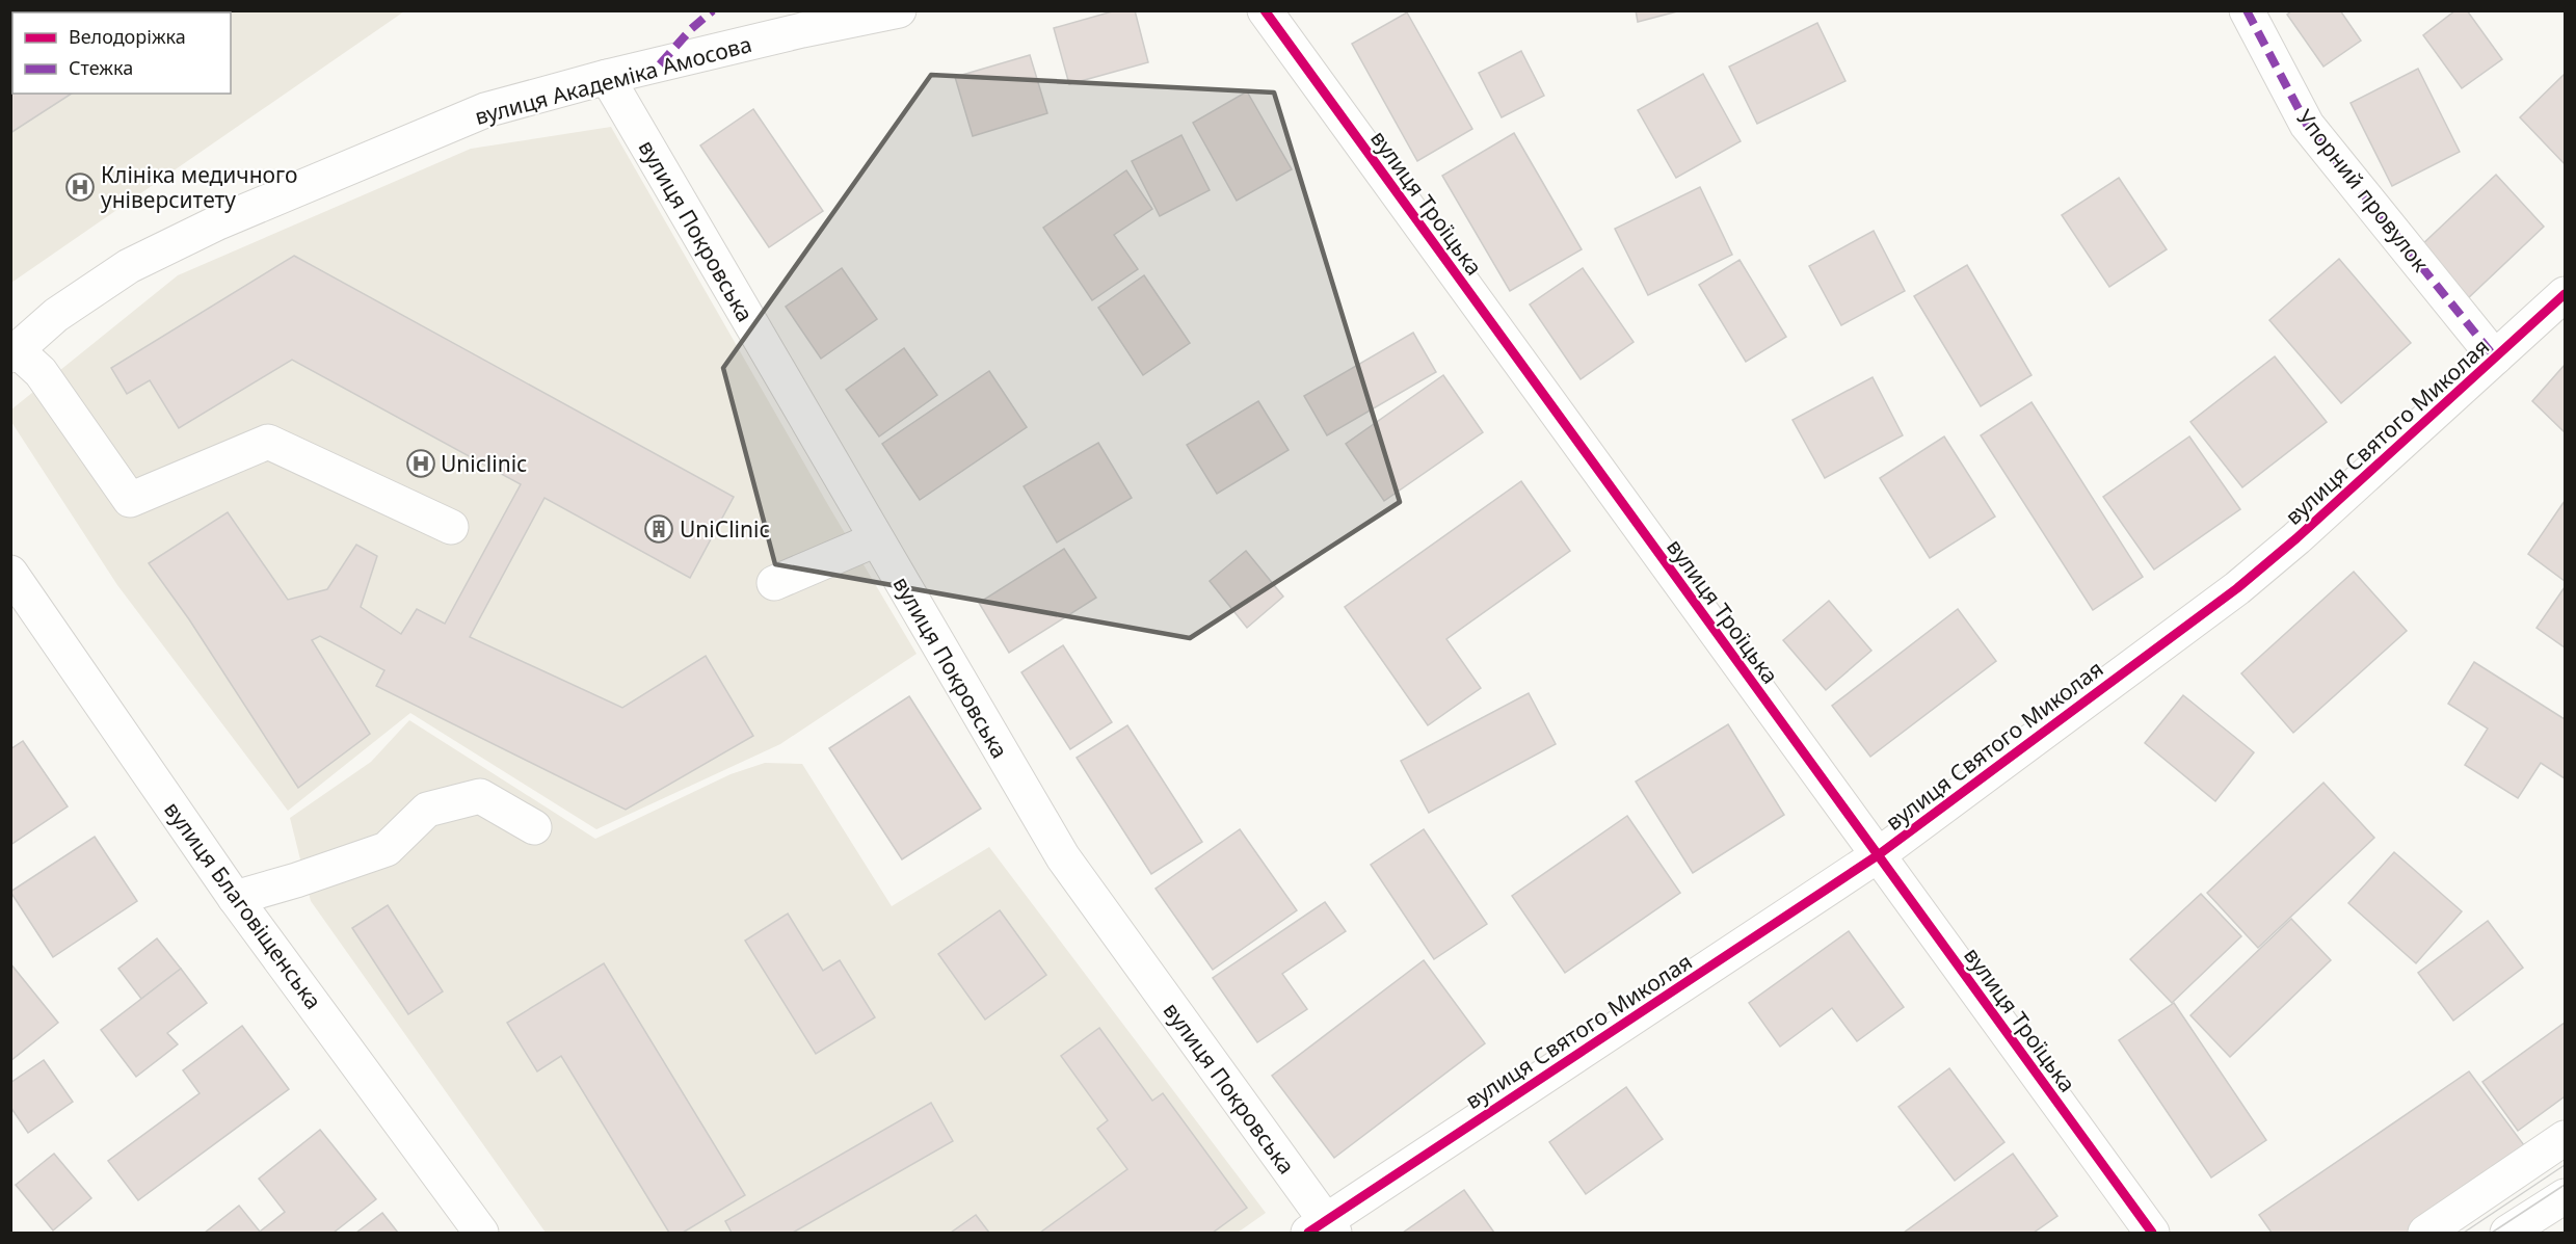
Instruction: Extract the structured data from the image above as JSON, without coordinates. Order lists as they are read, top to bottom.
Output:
{
  "streets": {
    "street": [
      "вулиця Академіка Амосова",
      "Упорний провулок",
      "вулиця Троїцька",
      "вулиця Покровська",
      "вулиця Святого Миколая",
      "вулиця Благовіщенська"
    ]
  },
  "crossings": [
    ["вулиця Академіка Амосова", "вулиця Покровська"],
    ["Упорний провулок", "вулиця Святого Миколая"],
    ["вулиця Троїцька", "вулиця Святого Миколая"],
    ["вулиця Покровська", "вулиця Святого Миколая"]
  ],
  "places": {
    "hospital": ["Клініка медичного університету", "Uniclinic"],
    "building": ["UniСlinic"]
  },
  "legend": ["Велодоріжка", "Стежка"]
}
